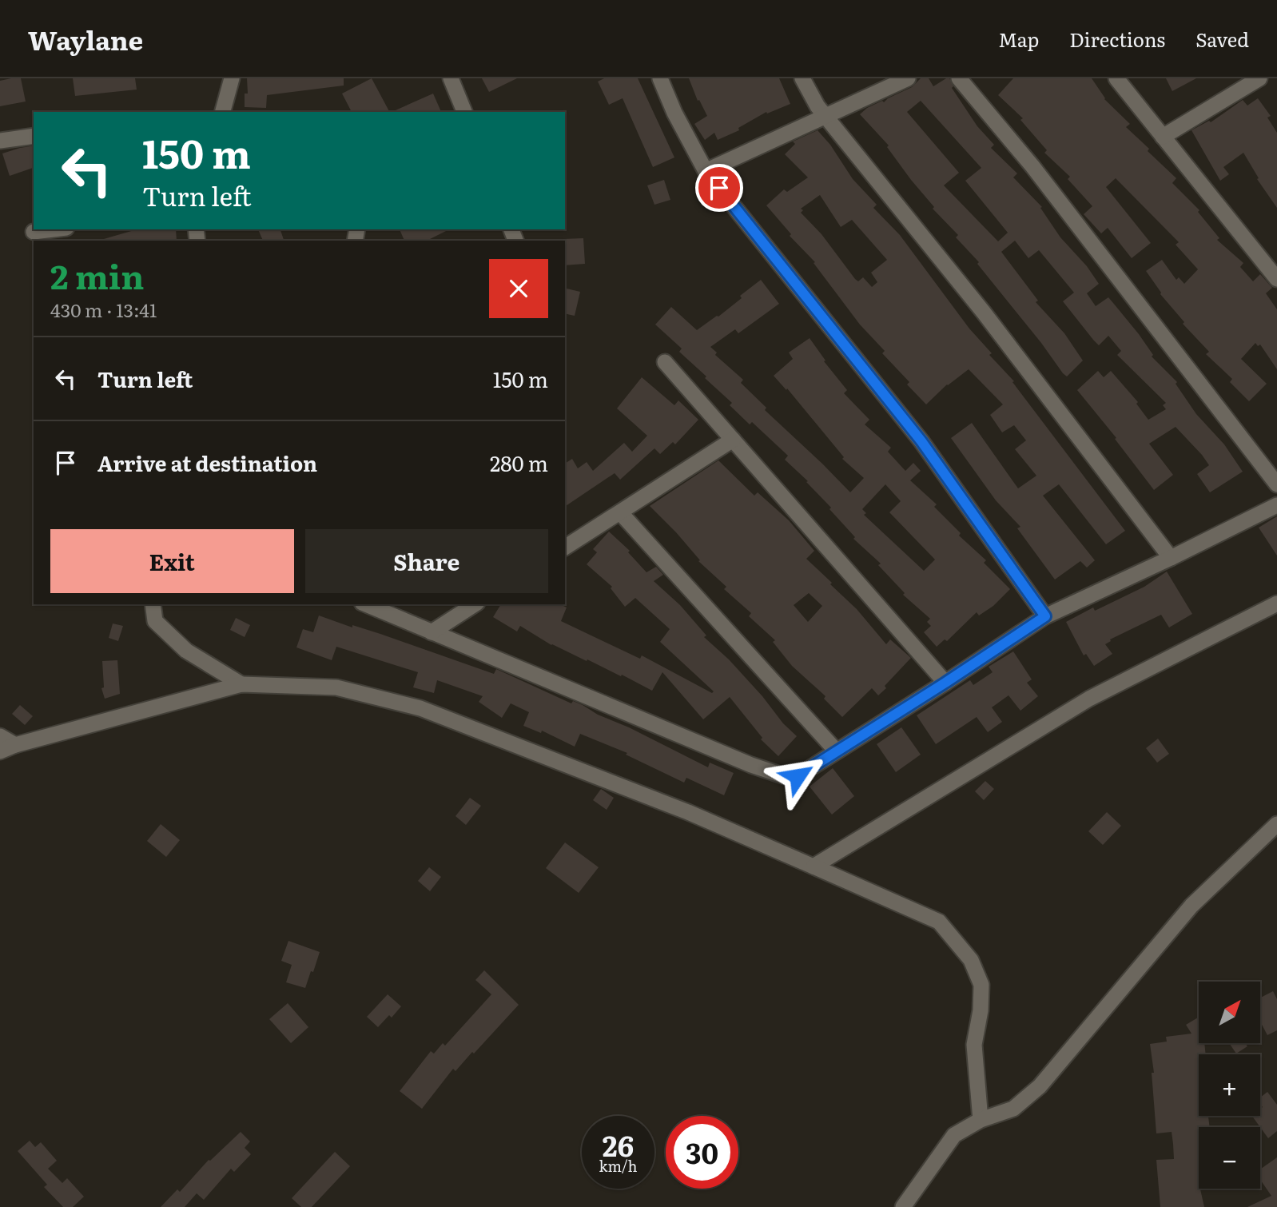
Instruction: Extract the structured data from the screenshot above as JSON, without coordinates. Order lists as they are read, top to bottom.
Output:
{
  "north": "top right",
  "page": {
    "header": "Waylane",
    "nav": ["Map", "Directions", "Saved"],
    "turn": ["150 m", "Turn left"],
    "heading": ["2 min", "430 m · 13:41"],
    "list": [
      {
        "name": "Turn left",
        "value": "150 m"
      },
      {
        "name": "Arrive at destination",
        "value": "280 m"
      }
    ],
    "buttons": ["Exit", "Share"],
    "map_buttons": ["+", "−"],
    "speed": "26 km/h",
    "limit": "30"
  }
}
